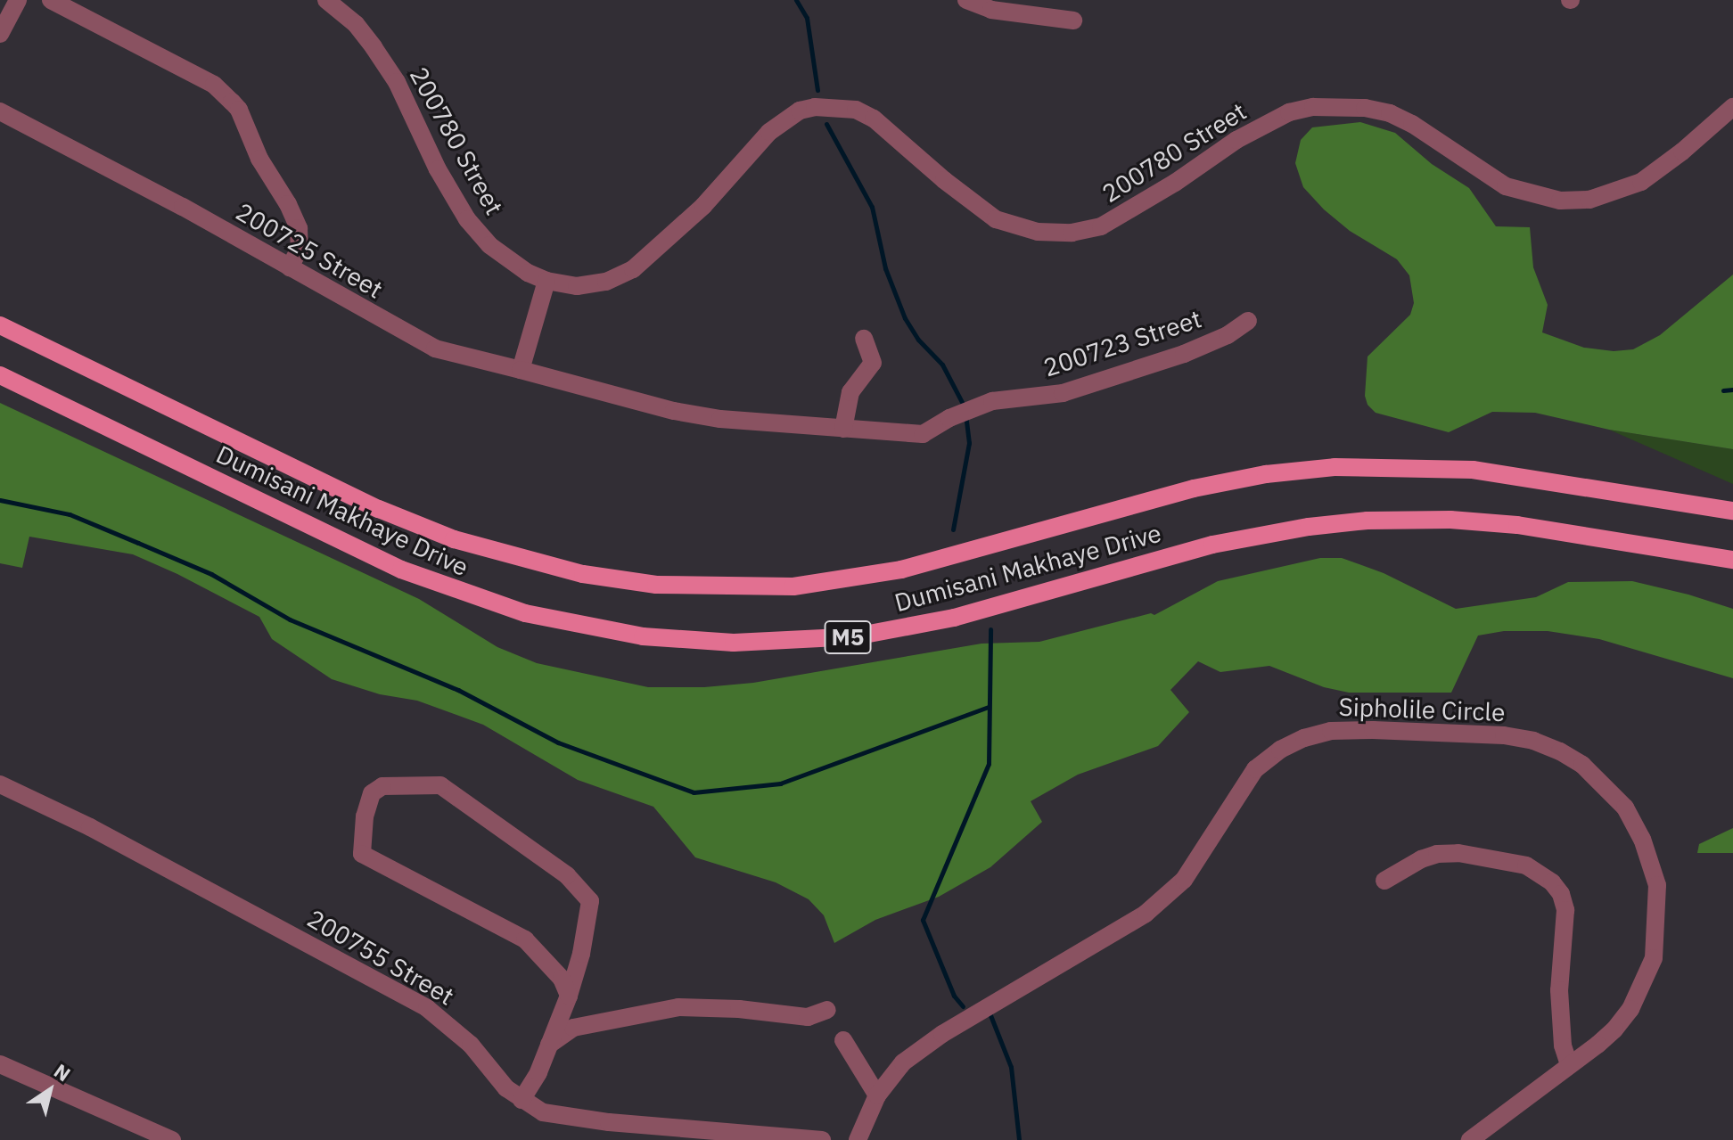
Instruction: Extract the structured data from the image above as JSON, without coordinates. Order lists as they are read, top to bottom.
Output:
{
  "streets": {
    "main road": ["Dumisani Makhaye Drive", "M5"],
    "street": [
      "200780 Street",
      "200725 Street",
      "200723 Street",
      "Sipholile Circle",
      "200755 Street"
    ]
  },
  "crossings": [
    ["200725 Street", "200723 Street"]
  ],
  "north": "top right"
}
